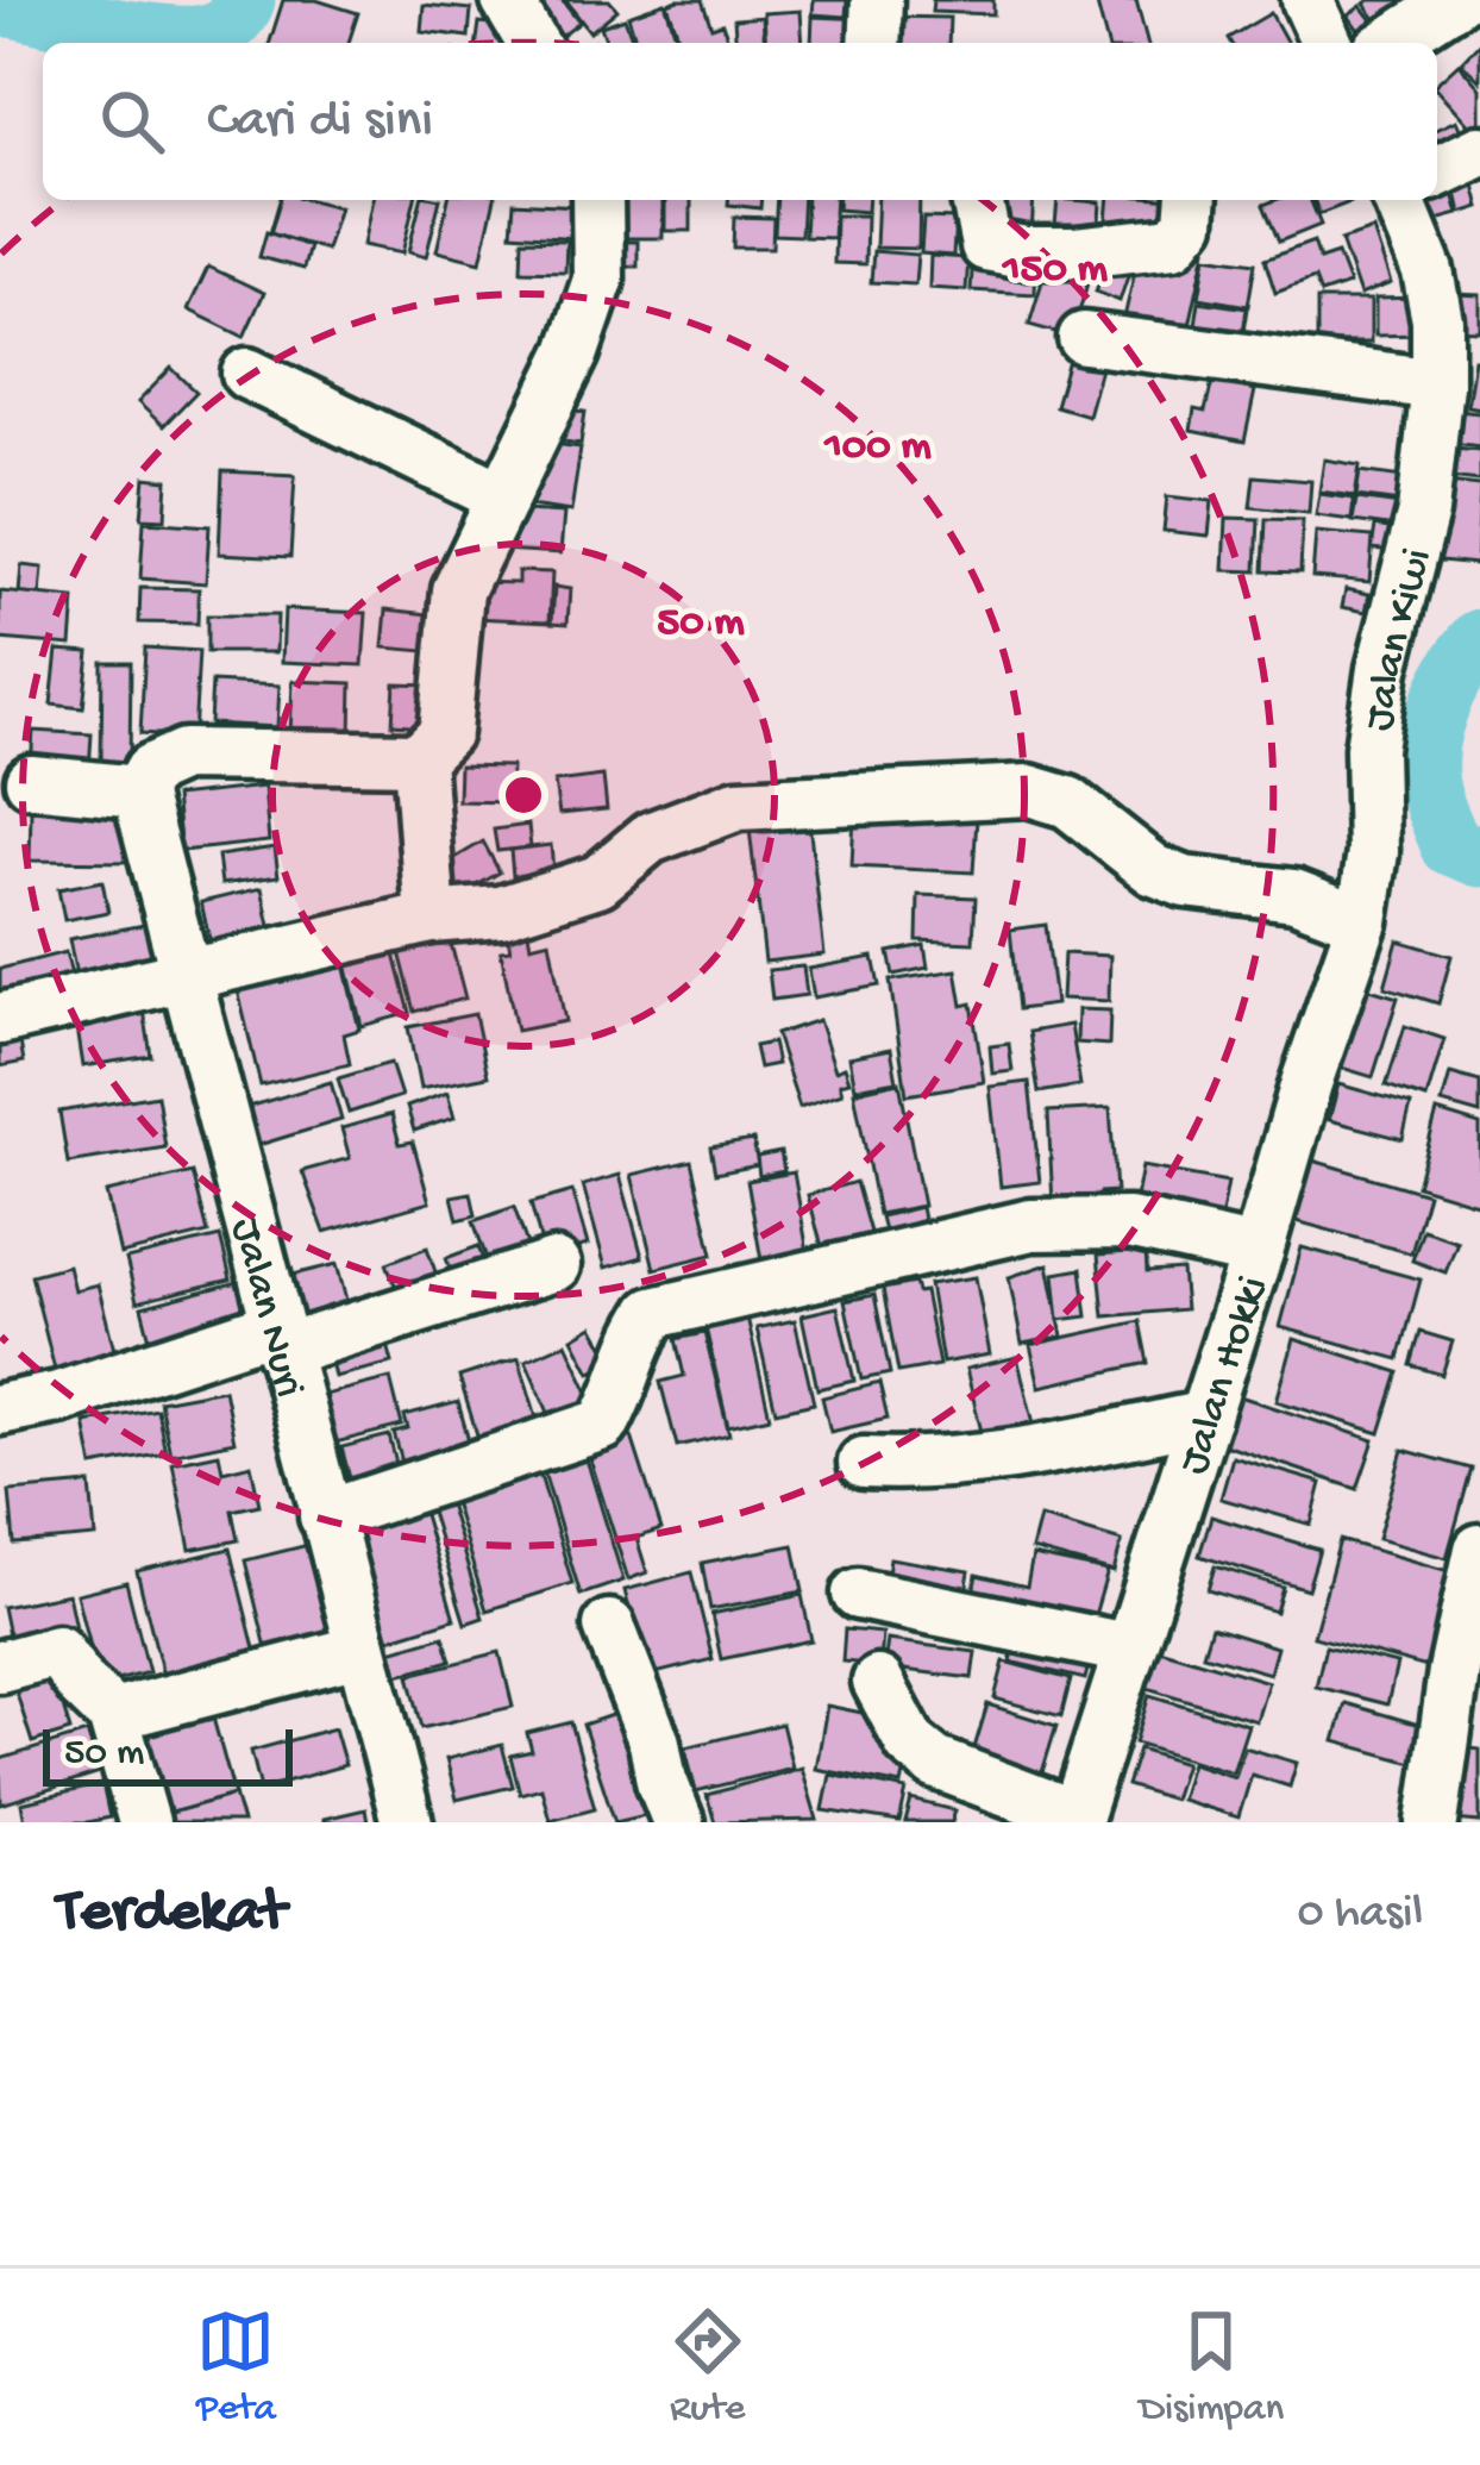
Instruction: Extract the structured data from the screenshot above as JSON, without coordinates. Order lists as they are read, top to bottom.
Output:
{
  "streets": {
    "street": ["Jalan Kiwi", "Jalan Nuri", "Jalan Hokki"]
  },
  "crossings": [
    ["Jalan Kiwi", "Jalan Hokki"]
  ],
  "scale_bar": "50 m",
  "page": {
    "search": "Cari di sini",
    "scale": "50 m",
    "heading": ["Terdekat", "0 hasil"],
    "nav": ["Peta", "Rute", "Disimpan"]
  },
  "rings": ["150 m", "100 m", "50 m"]
}
